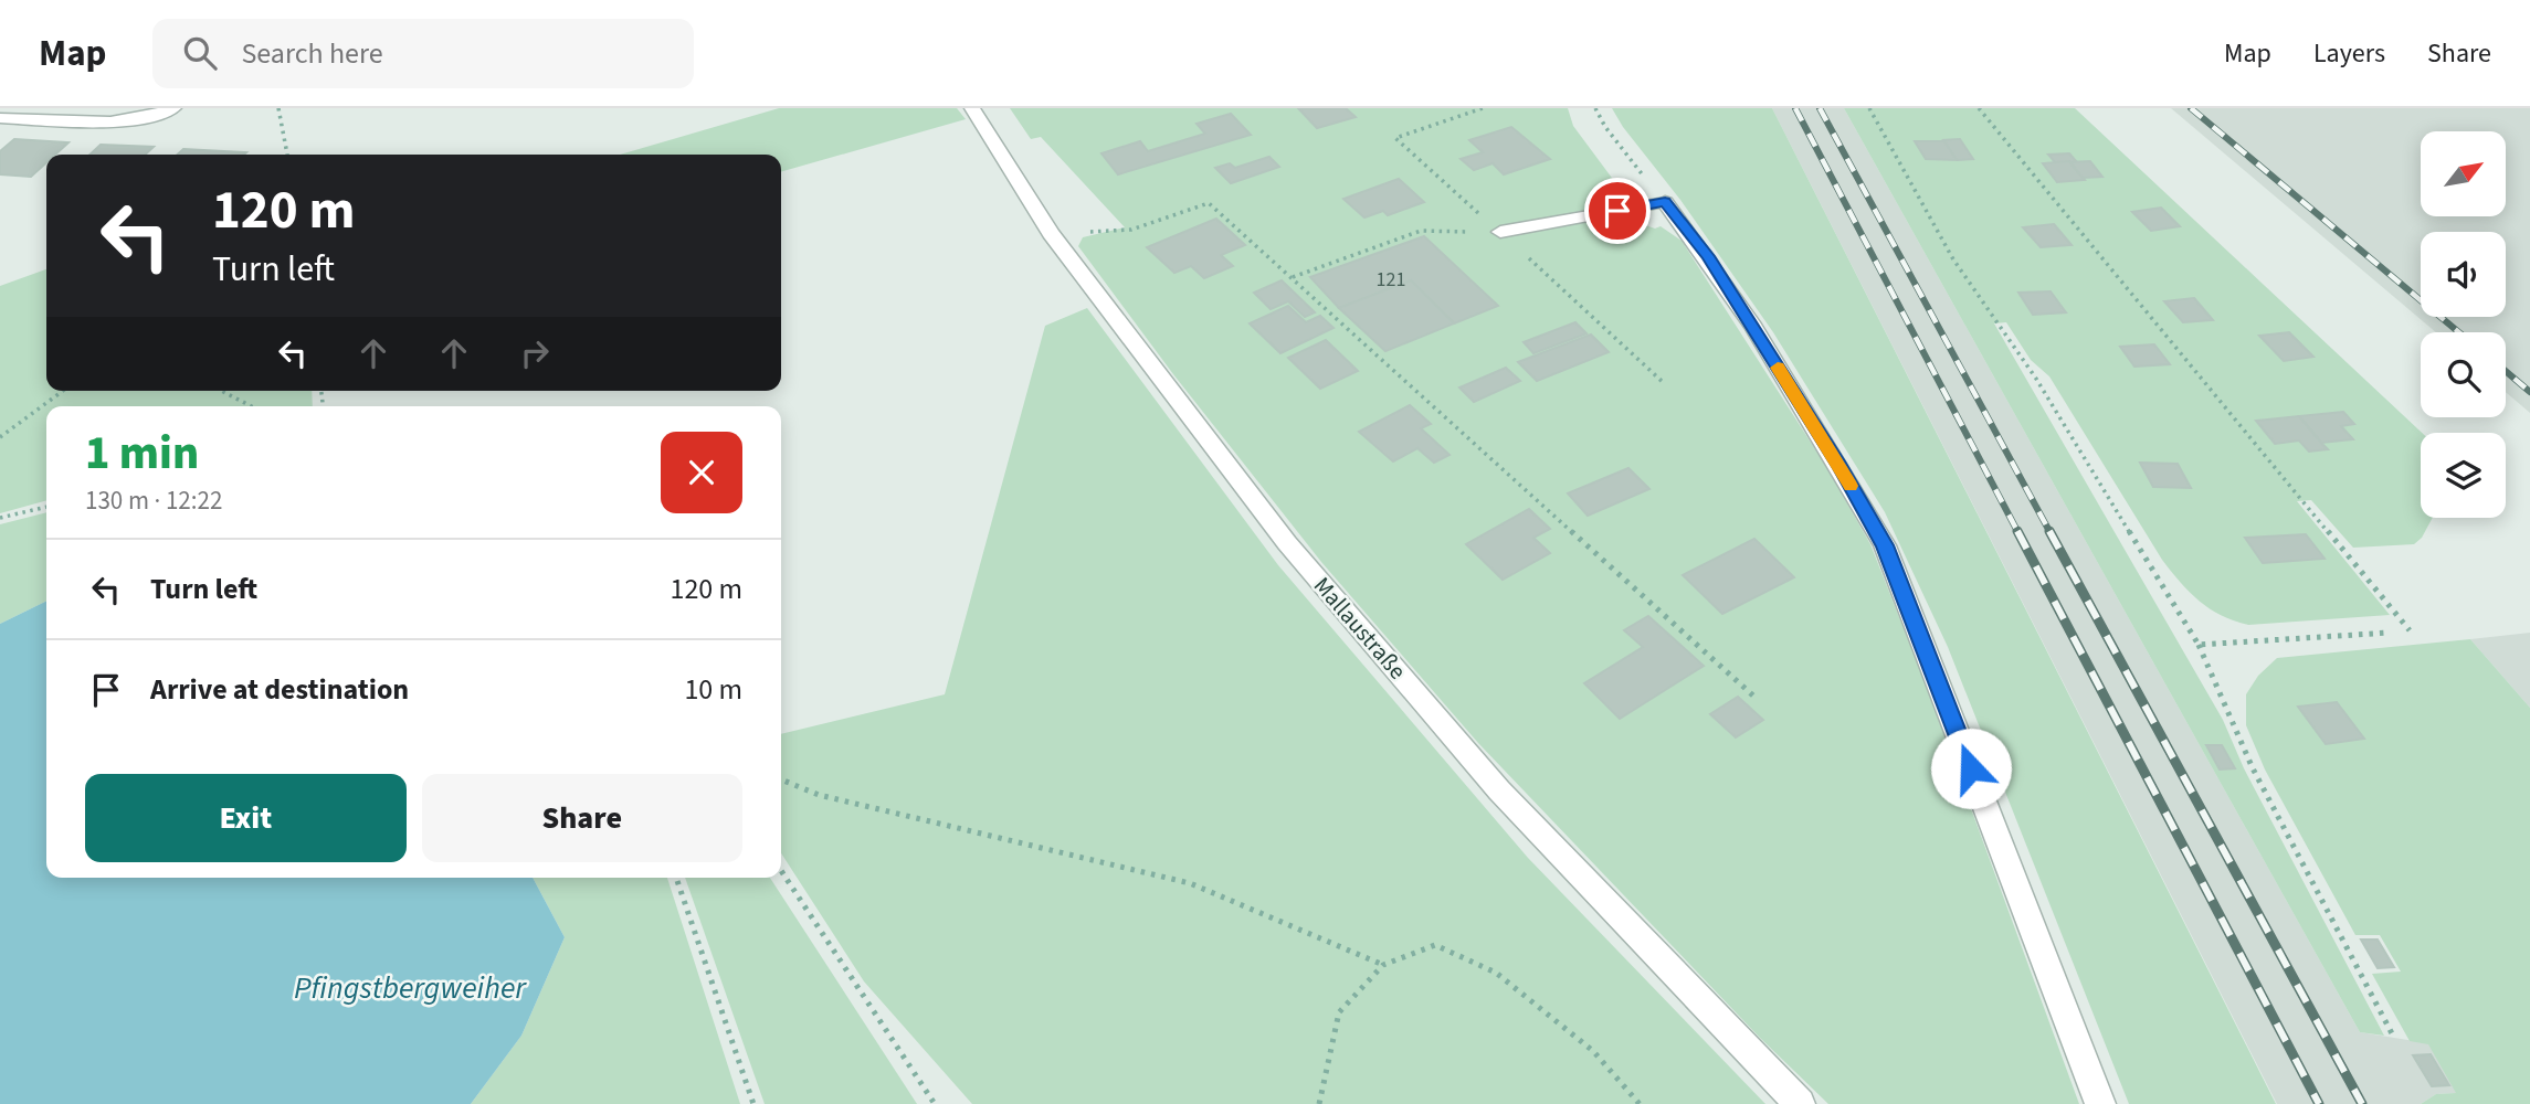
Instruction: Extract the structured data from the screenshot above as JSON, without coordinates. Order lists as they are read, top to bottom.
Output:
{
  "streets": {
    "street": ["Mallaustraße"]
  },
  "water": ["Pfingstbergweiher"],
  "house_numbers": ["121"],
  "north": "top right",
  "page": {
    "header": "Map",
    "search": "Search here",
    "nav": ["Map", "Layers", "Share"],
    "turn": ["120 m", "Turn left"],
    "heading": ["1 min", "130 m · 12:22"],
    "list": [
      {
        "name": "Turn left",
        "value": "120 m"
      },
      {
        "name": "Arrive at destination",
        "value": "10 m"
      }
    ],
    "buttons": ["Exit", "Share"]
  }
}
